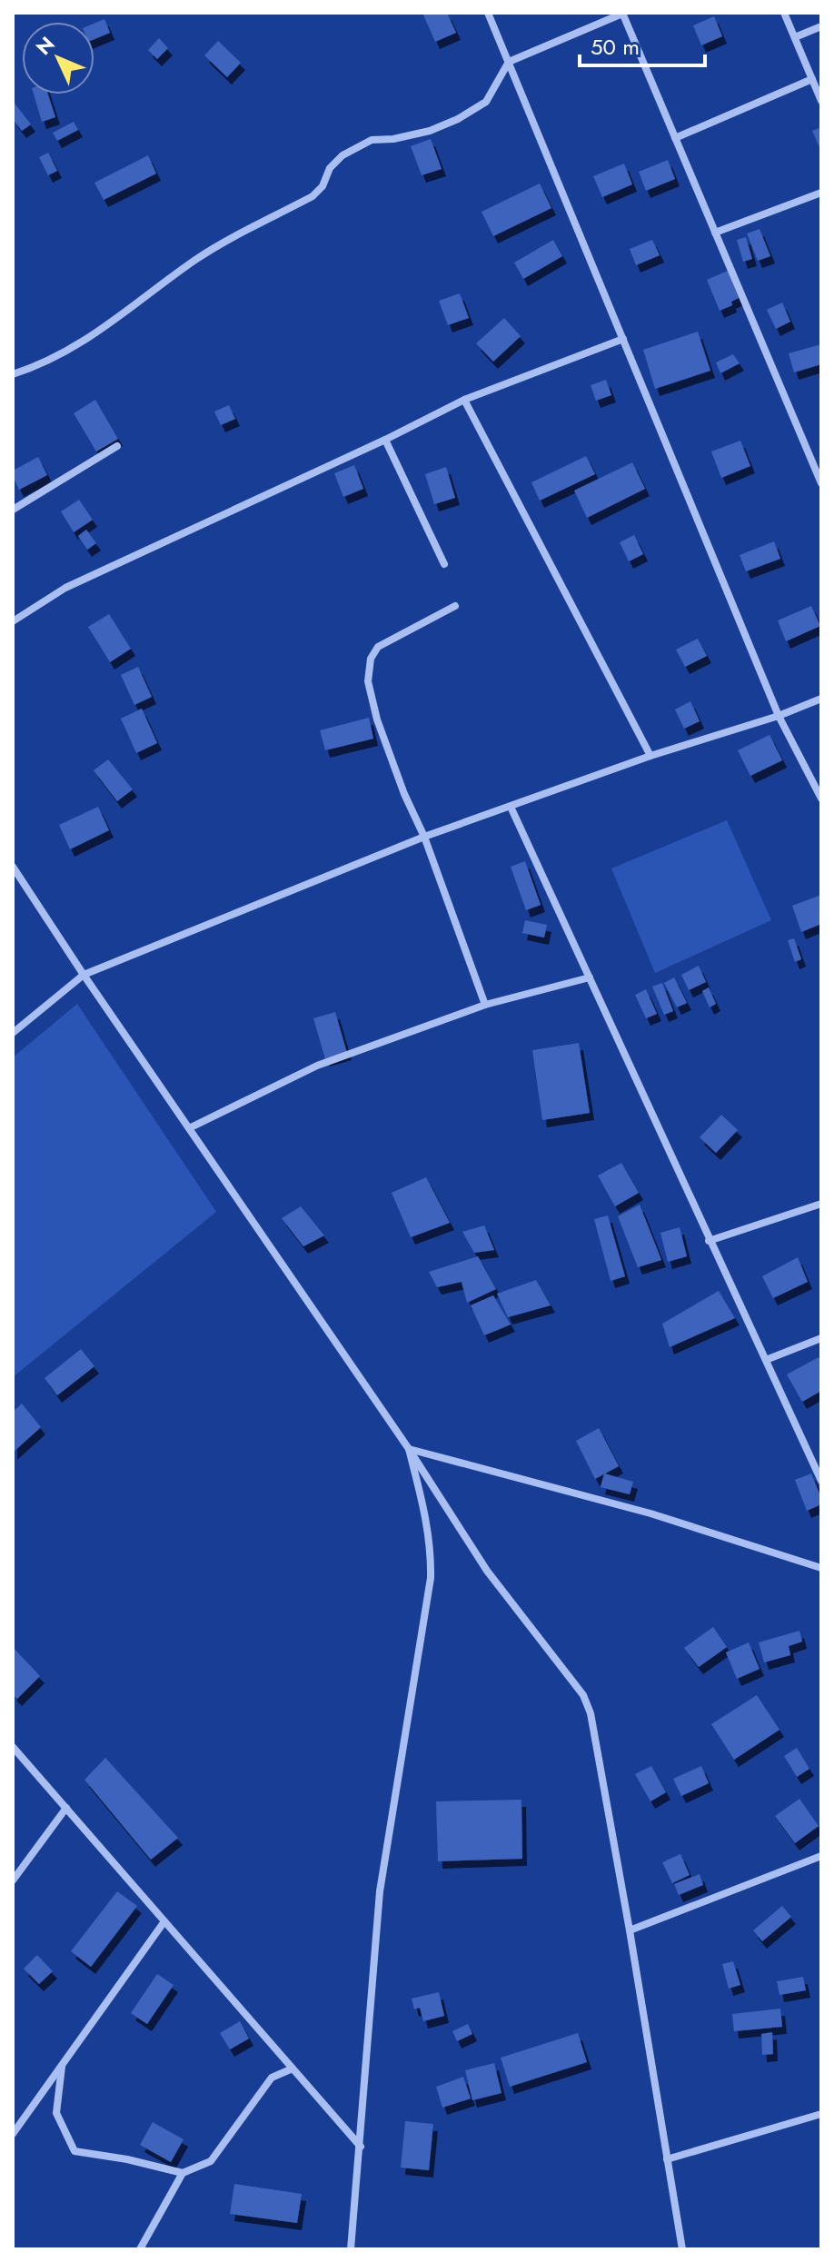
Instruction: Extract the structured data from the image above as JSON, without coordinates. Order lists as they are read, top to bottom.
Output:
{
  "scale_bar": "50 m",
  "north": "top left"
}
